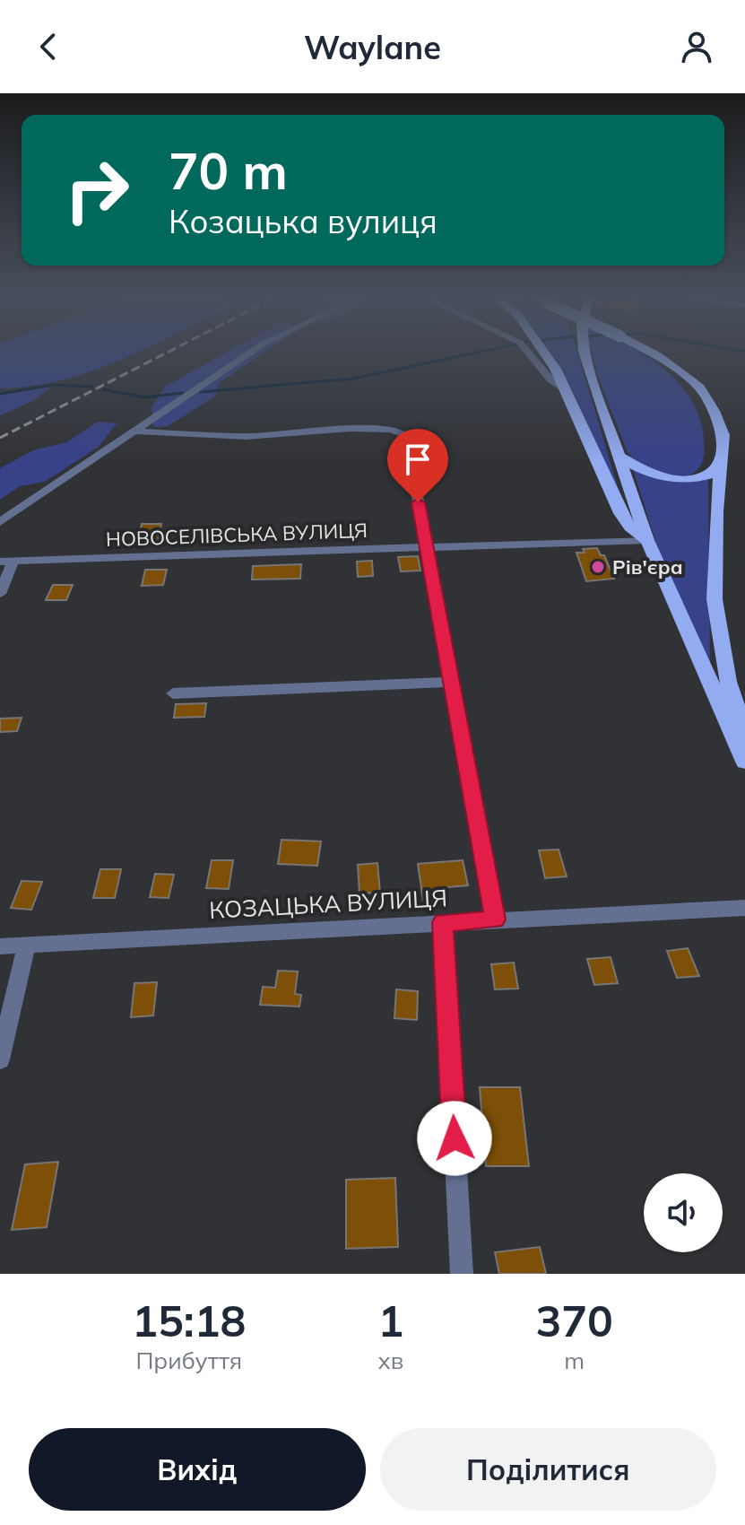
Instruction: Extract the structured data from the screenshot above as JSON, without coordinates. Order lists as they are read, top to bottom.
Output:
{
  "streets": {
    "street": ["НОВОСЕЛІВСЬКА ВУЛИЦЯ", "КОЗАЦЬКА ВУЛИЦЯ"]
  },
  "places": ["Рів'єра"],
  "page": {
    "header": "Waylane",
    "turn": ["70 m", "Козацька вулиця"],
    "eta": [
      "15:18",
      "Прибуття",
      "1",
      "хв",
      "370",
      "m"
    ],
    "buttons": ["Вихід", "Поділитися"]
  }
}
